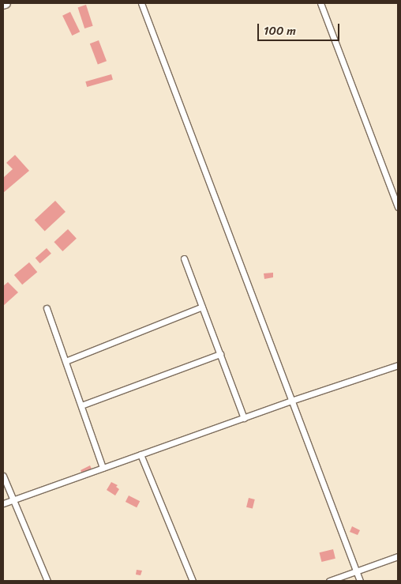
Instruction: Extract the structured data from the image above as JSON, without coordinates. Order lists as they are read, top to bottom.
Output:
{
  "scale_bar": "100 m"
}
